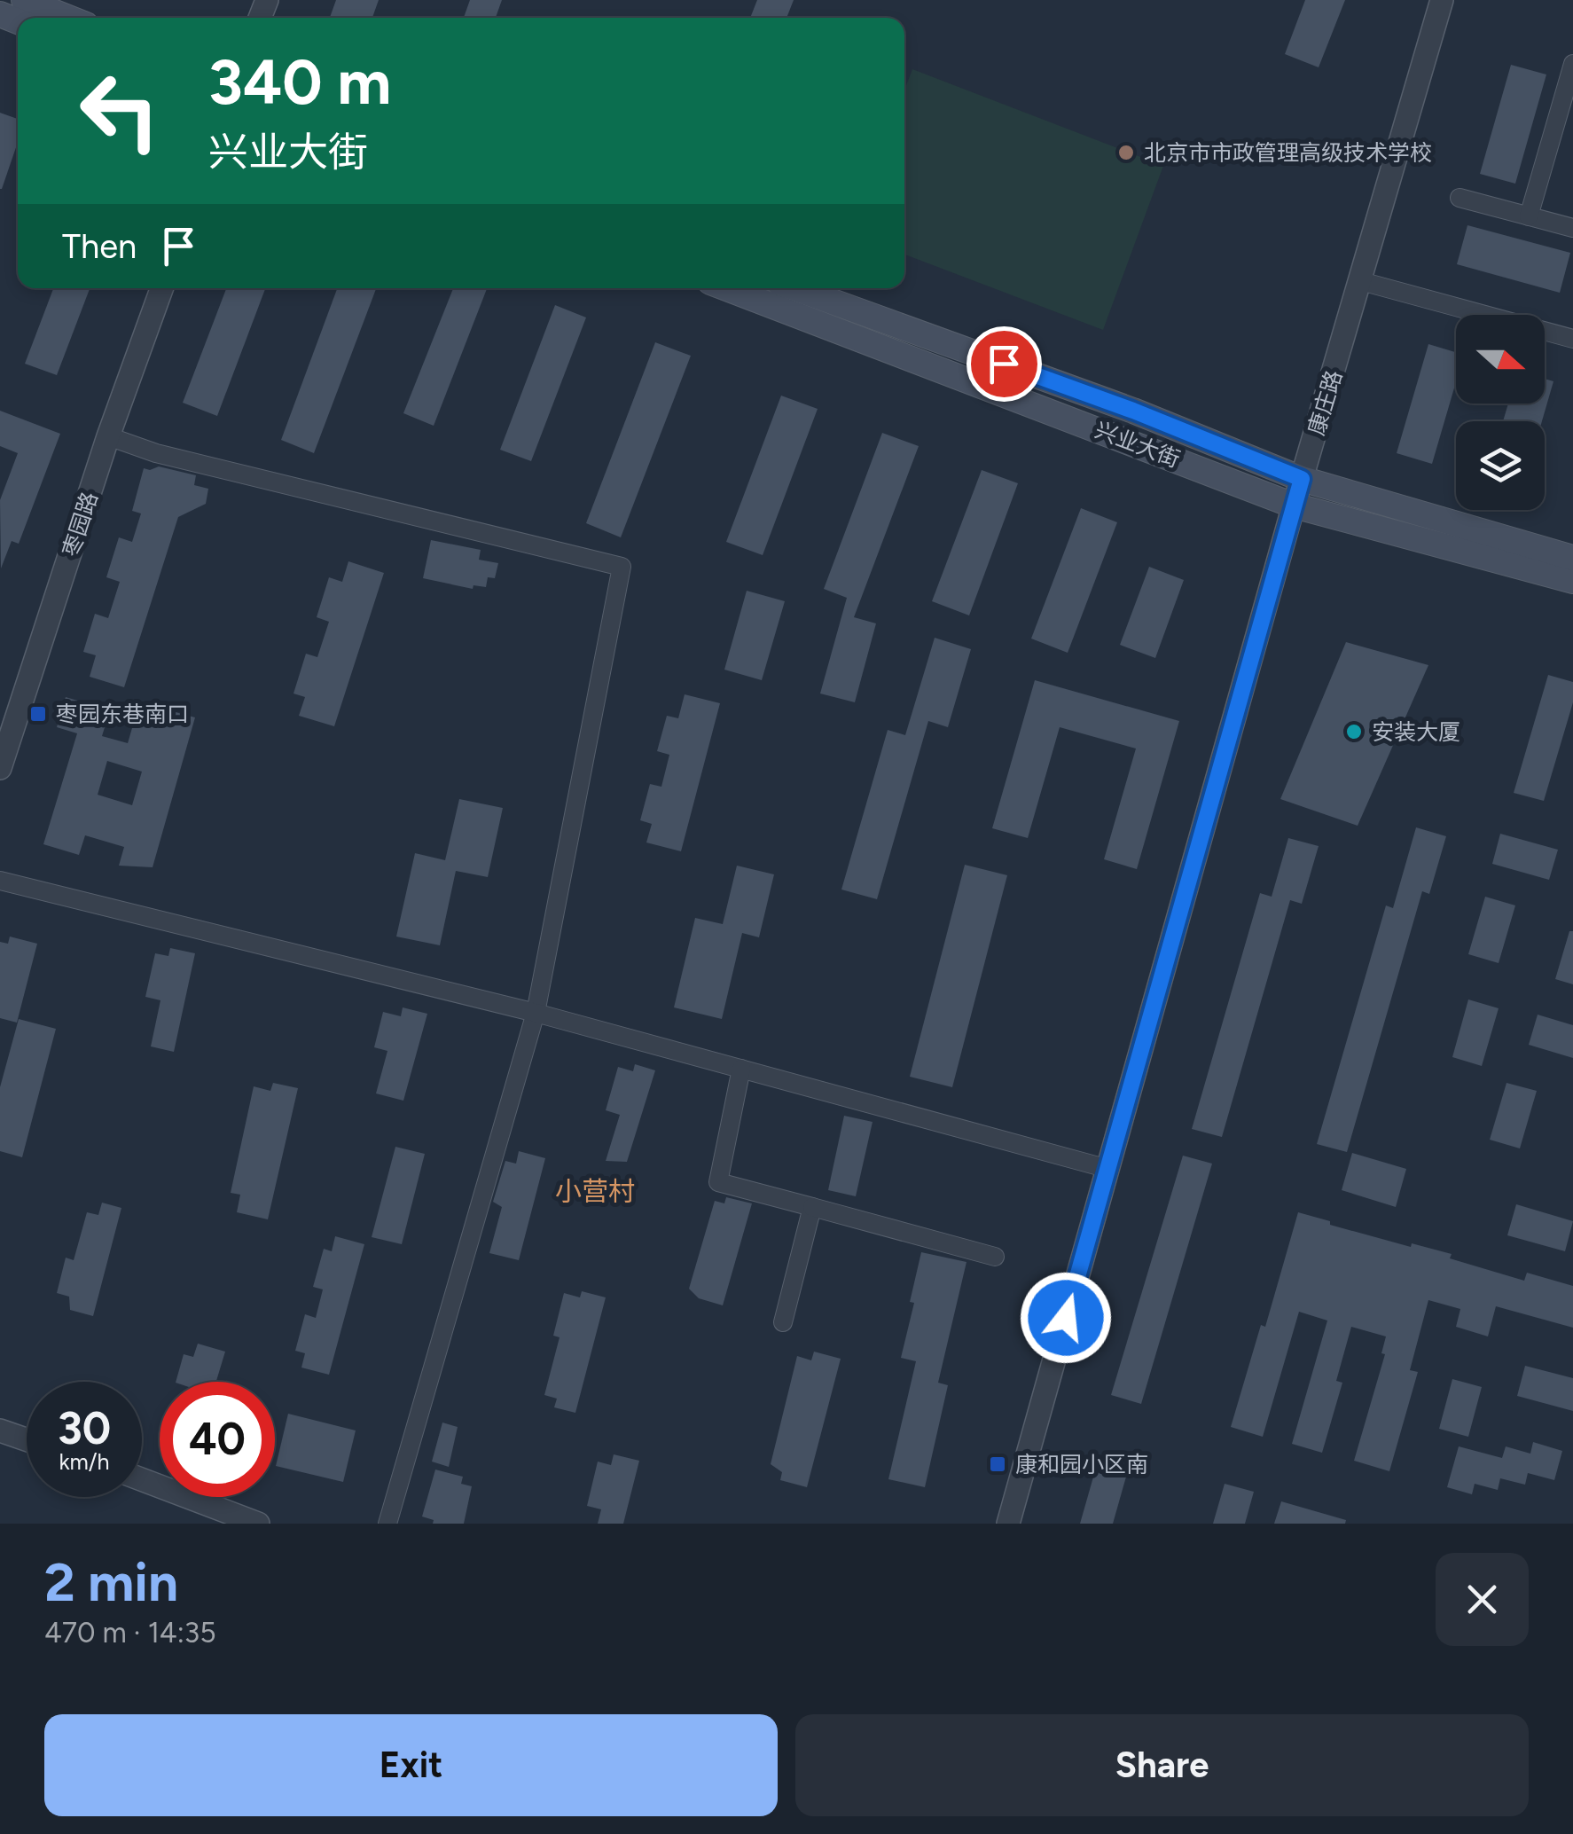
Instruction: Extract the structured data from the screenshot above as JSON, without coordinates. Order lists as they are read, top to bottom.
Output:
{
  "streets": {
    "main road": ["兴业大街"],
    "street": ["康庄路", "枣园路"]
  },
  "crossings": [
    ["康庄路", "兴业大街"]
  ],
  "districts": ["小营村"],
  "places": {
    "other": ["北京市市政管理高级技术学校", "安装大厦"],
    "transit": ["枣园东巷南口", "康和园小区南"]
  },
  "north": "right",
  "page": {
    "turn": ["340 m", "兴业大街"],
    "then": "Then",
    "speed": "30 km/h",
    "limit": "40",
    "heading": ["2 min", "470 m · 14:35"],
    "buttons": ["Exit", "Share"]
  }
}
